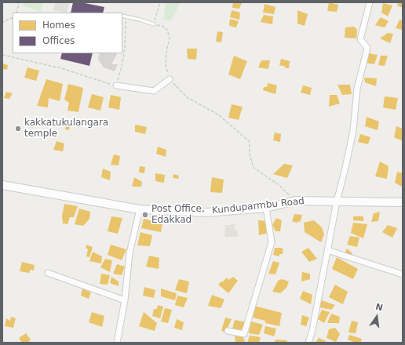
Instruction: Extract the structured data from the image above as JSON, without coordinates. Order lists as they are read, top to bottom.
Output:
{
  "streets": {
    "main road": ["Kunduparmbu Road"]
  },
  "places": ["kakkatukulangara temple", "Post Office, Edakkad"],
  "legend": ["Homes", "Offices"],
  "north": "top"
}
